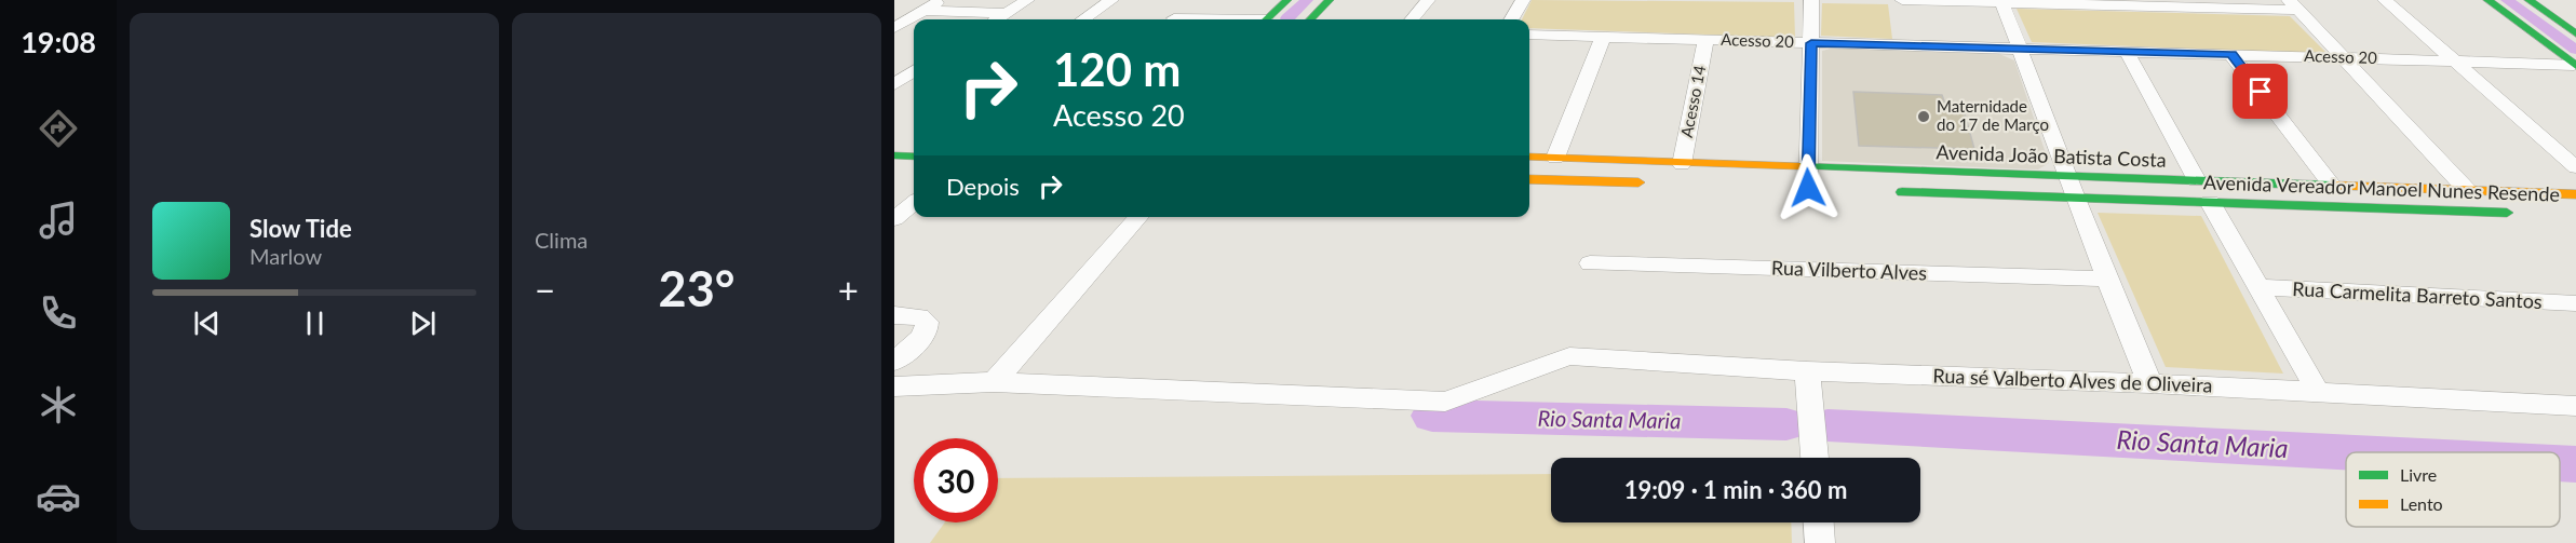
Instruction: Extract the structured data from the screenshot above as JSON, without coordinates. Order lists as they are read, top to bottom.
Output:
{
  "streets": {
    "street": [
      "Acesso 20",
      "Acesso 14",
      "Avenida João Batista Costa",
      "Avenida Vereador Manoel Nunes Resende",
      "Rua Vilberto Alves",
      "Rua Carmelita Barreto Santos",
      "Rua sé Valberto Alves de Oliveira"
    ]
  },
  "crossings": [
    ["Acesso 20", "Acesso 14"],
    ["Acesso 14", "Avenida João Batista Costa"]
  ],
  "water": ["Rio Santa Maria"],
  "places": ["Maternidade do 17 de Março"],
  "legend": ["Livre", "Lento"],
  "page": {
    "tabs": "19:08",
    "tile": "Clima",
    "turn": ["120 m", "Acesso 20"],
    "then": "Depois",
    "song": ["Slow Tide", "Marlow"],
    "heat": ["−", "23°", "+"],
    "limit": "30",
    "trip": "19:09 · 1 min · 360 m"
  }
}
